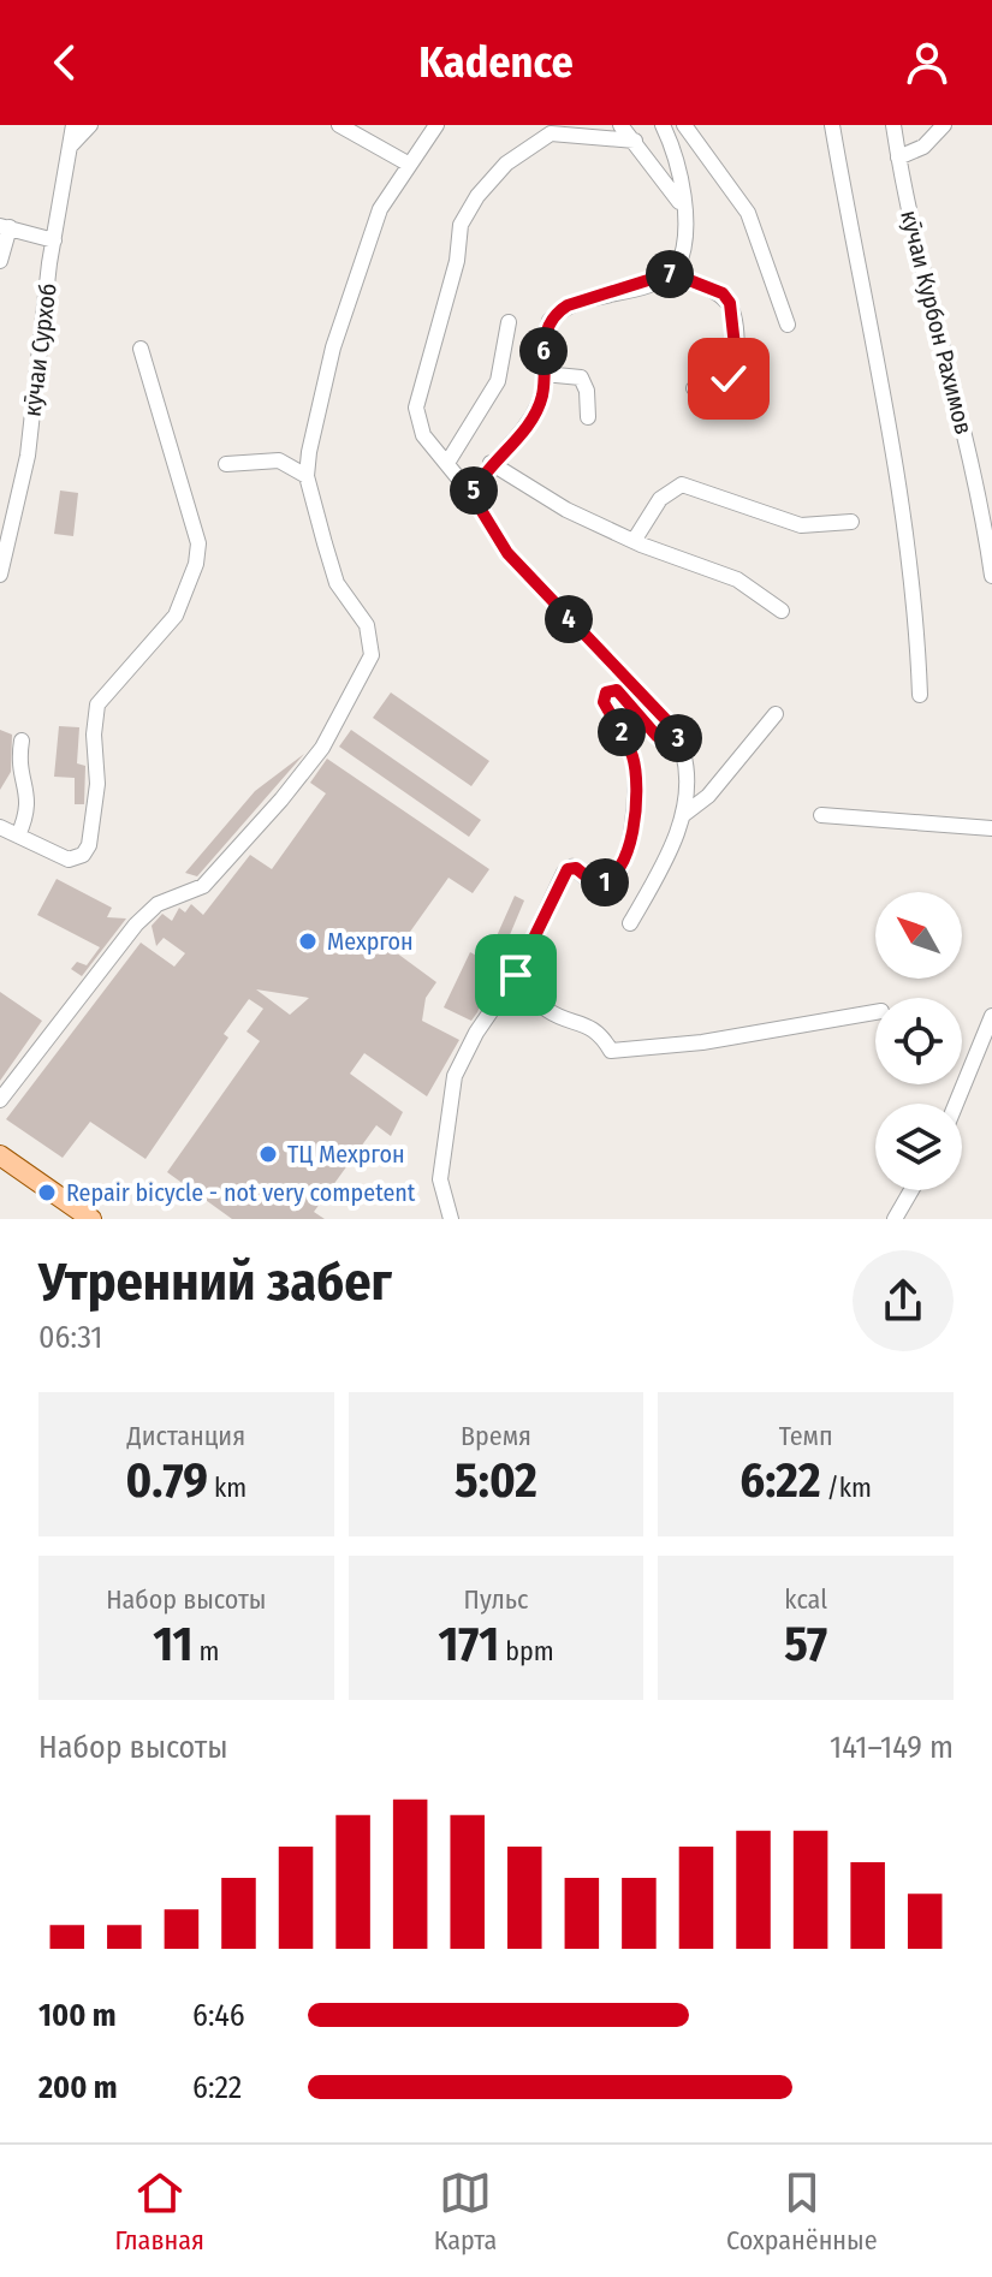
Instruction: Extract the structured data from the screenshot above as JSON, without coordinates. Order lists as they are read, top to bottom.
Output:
{
  "streets": {
    "street": ["кӯчаи Курбон Рахимов", "кӯчаи Сурхоб"]
  },
  "places": ["Мехргон", "ТЦ Мехргон", "Repair bicycle - not very competent"],
  "north": "top left",
  "page": {
    "header": "Kadence",
    "pins": [
      "7",
      "6",
      "5",
      "4",
      "2",
      "3",
      "1"
    ],
    "heading": ["Утренний забег", "06:31"],
    "stats": [
      ["Дистанция", "0.79 km"],
      ["Время", "5:02"],
      ["Темп", "6:22 /km"],
      ["Набор высоты", "11 m"],
      ["Пульс", "171 bpm"],
      ["kcal", "57"]
    ],
    "chart": ["Набор высоты", "141–149 m"],
    "list": [
      {
        "name": "100 m",
        "note": "6:46"
      },
      {
        "name": "200 m",
        "note": "6:22"
      }
    ],
    "tabs": ["Главная", "Карта", "Сохранённые"]
  }
}
